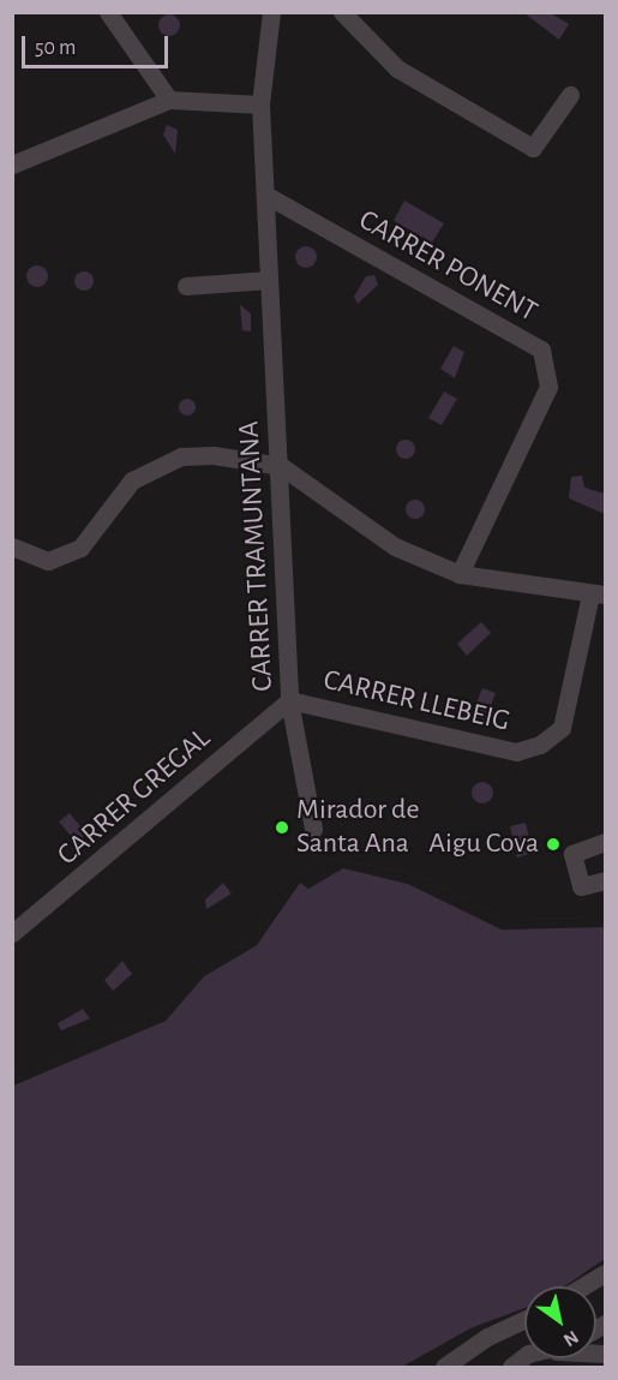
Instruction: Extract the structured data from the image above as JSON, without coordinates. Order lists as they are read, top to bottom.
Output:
{
  "streets": {
    "street": [
      "CARRER PONENT",
      "CARRER TRAMUNTANA",
      "CARRER LLEBEIG",
      "CARRER GREGAL"
    ]
  },
  "crossings": [
    ["CARRER PONENT", "CARRER TRAMUNTANA"],
    ["CARRER TRAMUNTANA", "CARRER LLEBEIG"],
    ["CARRER TRAMUNTANA", "CARRER GREGAL"],
    ["CARRER LLEBEIG", "CARRER GREGAL"]
  ],
  "places": ["Mirador de Santa Ana", "Aigu Cova"],
  "scale_bar": "50 m",
  "north": "bottom right"
}
